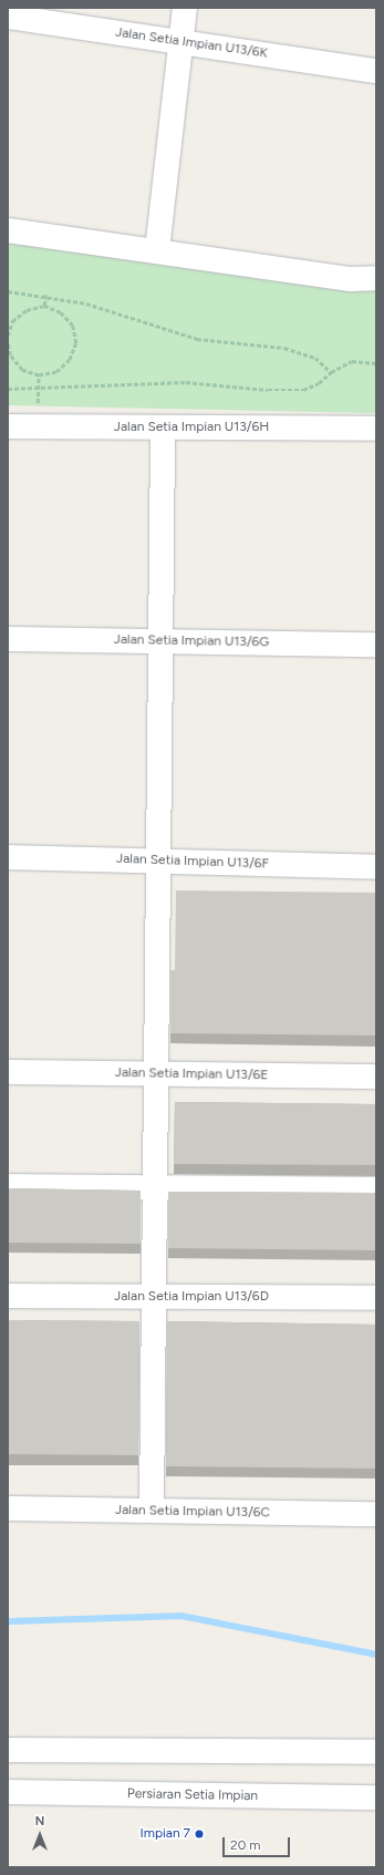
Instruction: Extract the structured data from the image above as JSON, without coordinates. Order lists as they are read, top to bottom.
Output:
{
  "streets": {
    "street": [
      "Jalan Setia Impian U13/6K",
      "Jalan Setia Impian U13/6H",
      "Jalan Setia Impian U13/6G",
      "Jalan Setia Impian U13/6F",
      "Jalan Setia Impian U13/6E",
      "Jalan Setia Impian U13/6D",
      "Jalan Setia Impian U13/6C",
      "Persiaran Setia Impian"
    ]
  },
  "places": ["Impian 7"],
  "scale_bar": "20 m",
  "north": "top"
}
